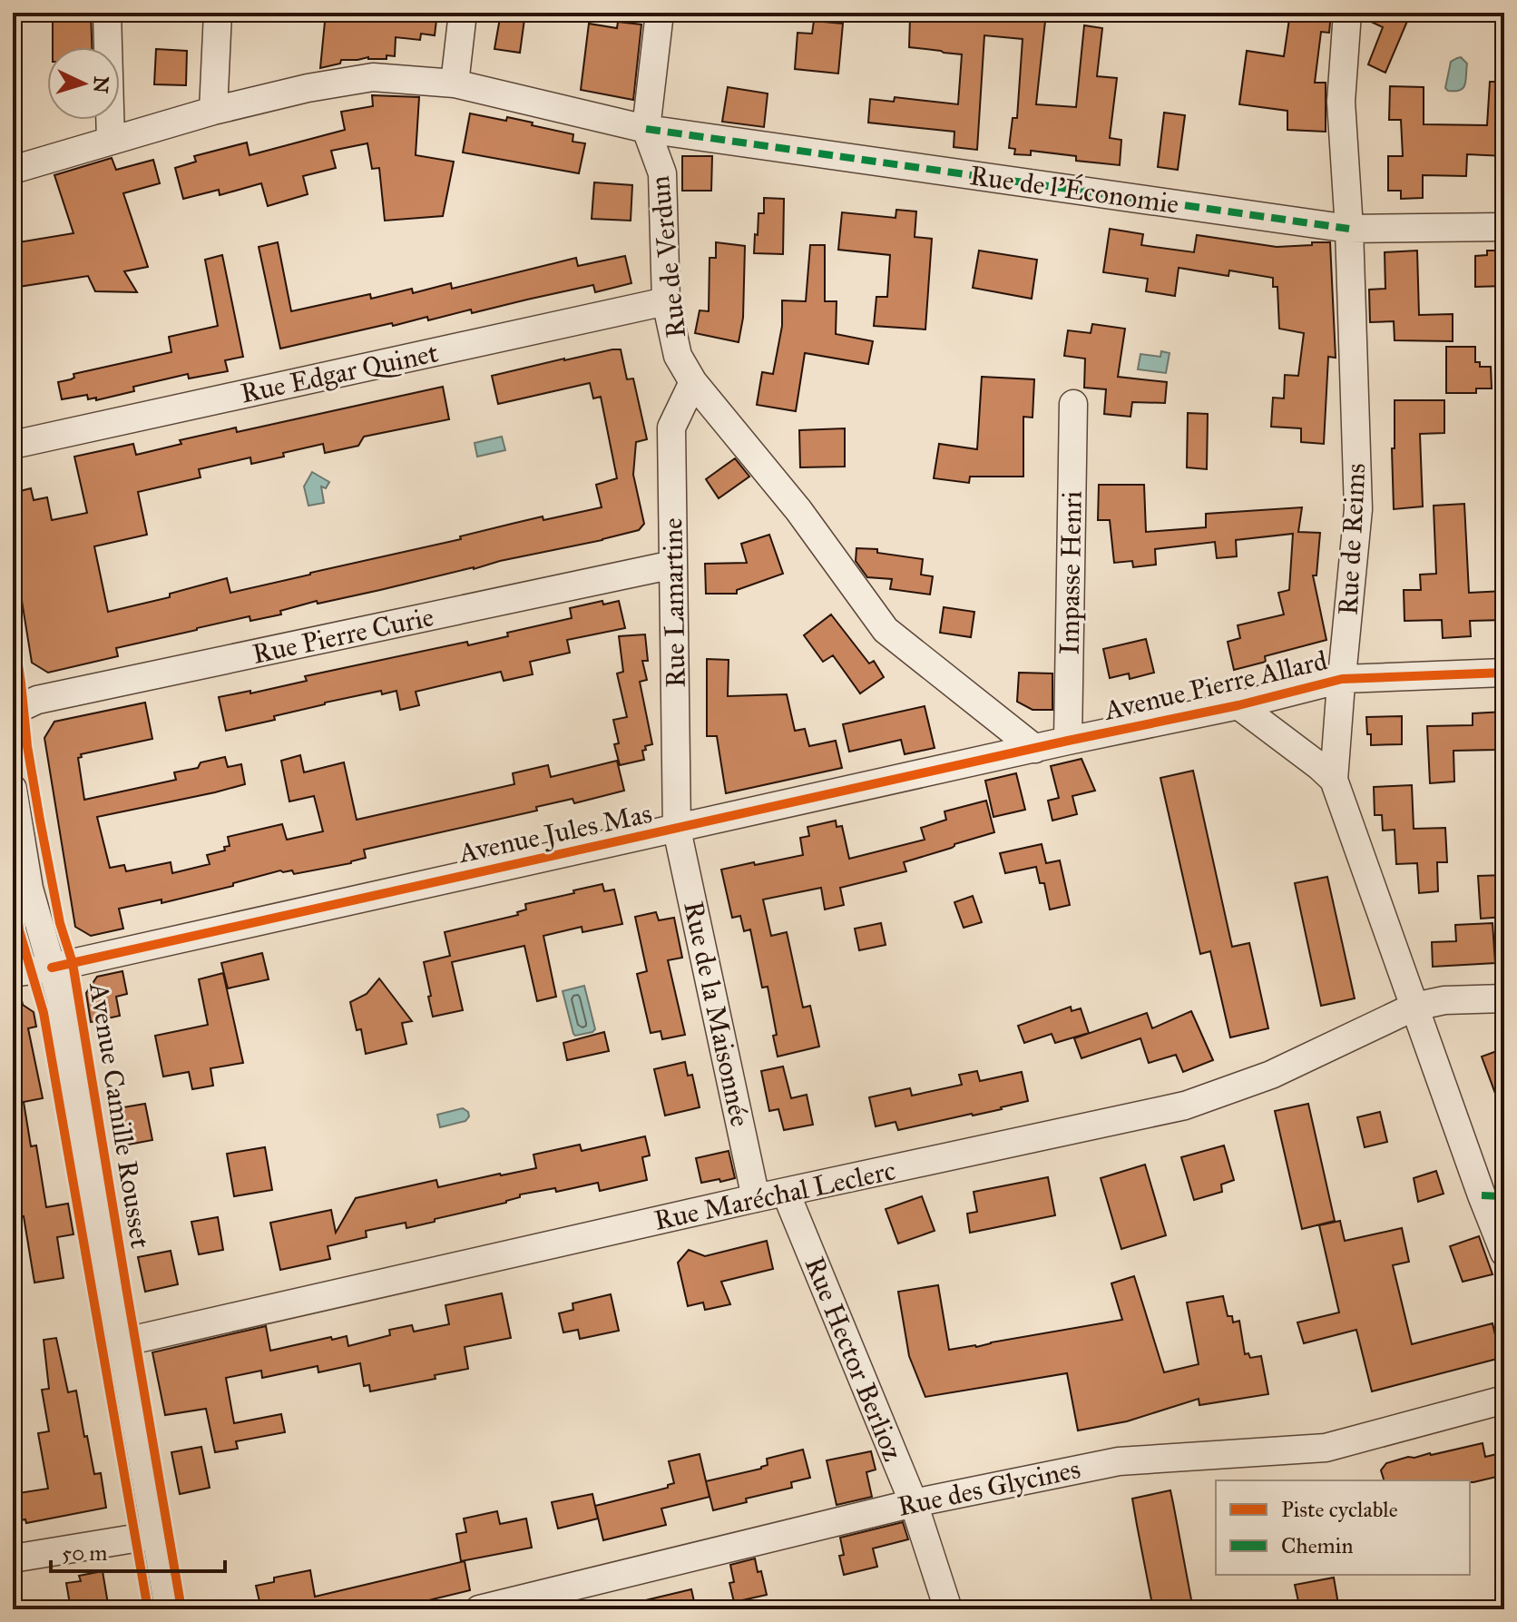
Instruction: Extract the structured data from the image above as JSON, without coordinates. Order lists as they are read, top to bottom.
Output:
{
  "streets": {
    "street": [
      "Rue de l'Économie",
      "Rue de Verdun",
      "Rue Edgar Quinet",
      "Rue de Reims",
      "Impasse Henri",
      "Rue Lamartine",
      "Rue Pierre Curie",
      "Avenue Pierre Allard",
      "Avenue Jules Mas",
      "Rue de la Maisonnée",
      "Avenue Camille Rousset",
      "Rue Maréchal Leclerc",
      "Rue Hector Berlioz",
      "Rue des Glycines"
    ]
  },
  "crossings": [
    ["Rue de l'Économie", "Rue de Verdun"],
    ["Rue de l'Économie", "Rue de Reims"],
    ["Rue de Verdun", "Rue Edgar Quinet"],
    ["Rue de Verdun", "Rue Lamartine"],
    ["Rue de Verdun", "Avenue Jules Mas"],
    ["Rue de Reims", "Avenue Pierre Allard"],
    ["Rue de Reims", "Rue Maréchal Leclerc"],
    ["Impasse Henri", "Avenue Pierre Allard"],
    ["Impasse Henri", "Avenue Jules Mas"],
    ["Rue Lamartine", "Rue Pierre Curie"],
    ["Rue Lamartine", "Avenue Jules Mas"],
    ["Rue Lamartine", "Rue de la Maisonnée"],
    ["Avenue Pierre Allard", "Avenue Jules Mas"],
    ["Avenue Jules Mas", "Rue de la Maisonnée"],
    ["Avenue Jules Mas", "Avenue Camille Rousset"],
    ["Rue de la Maisonnée", "Rue Maréchal Leclerc"],
    ["Avenue Camille Rousset", "Rue Maréchal Leclerc"],
    ["Rue Maréchal Leclerc", "Rue Hector Berlioz"],
    ["Rue Hector Berlioz", "Rue des Glycines"]
  ],
  "legend": ["Piste cyclable", "Chemin"],
  "scale_bar": "50 m",
  "north": "right"
}
